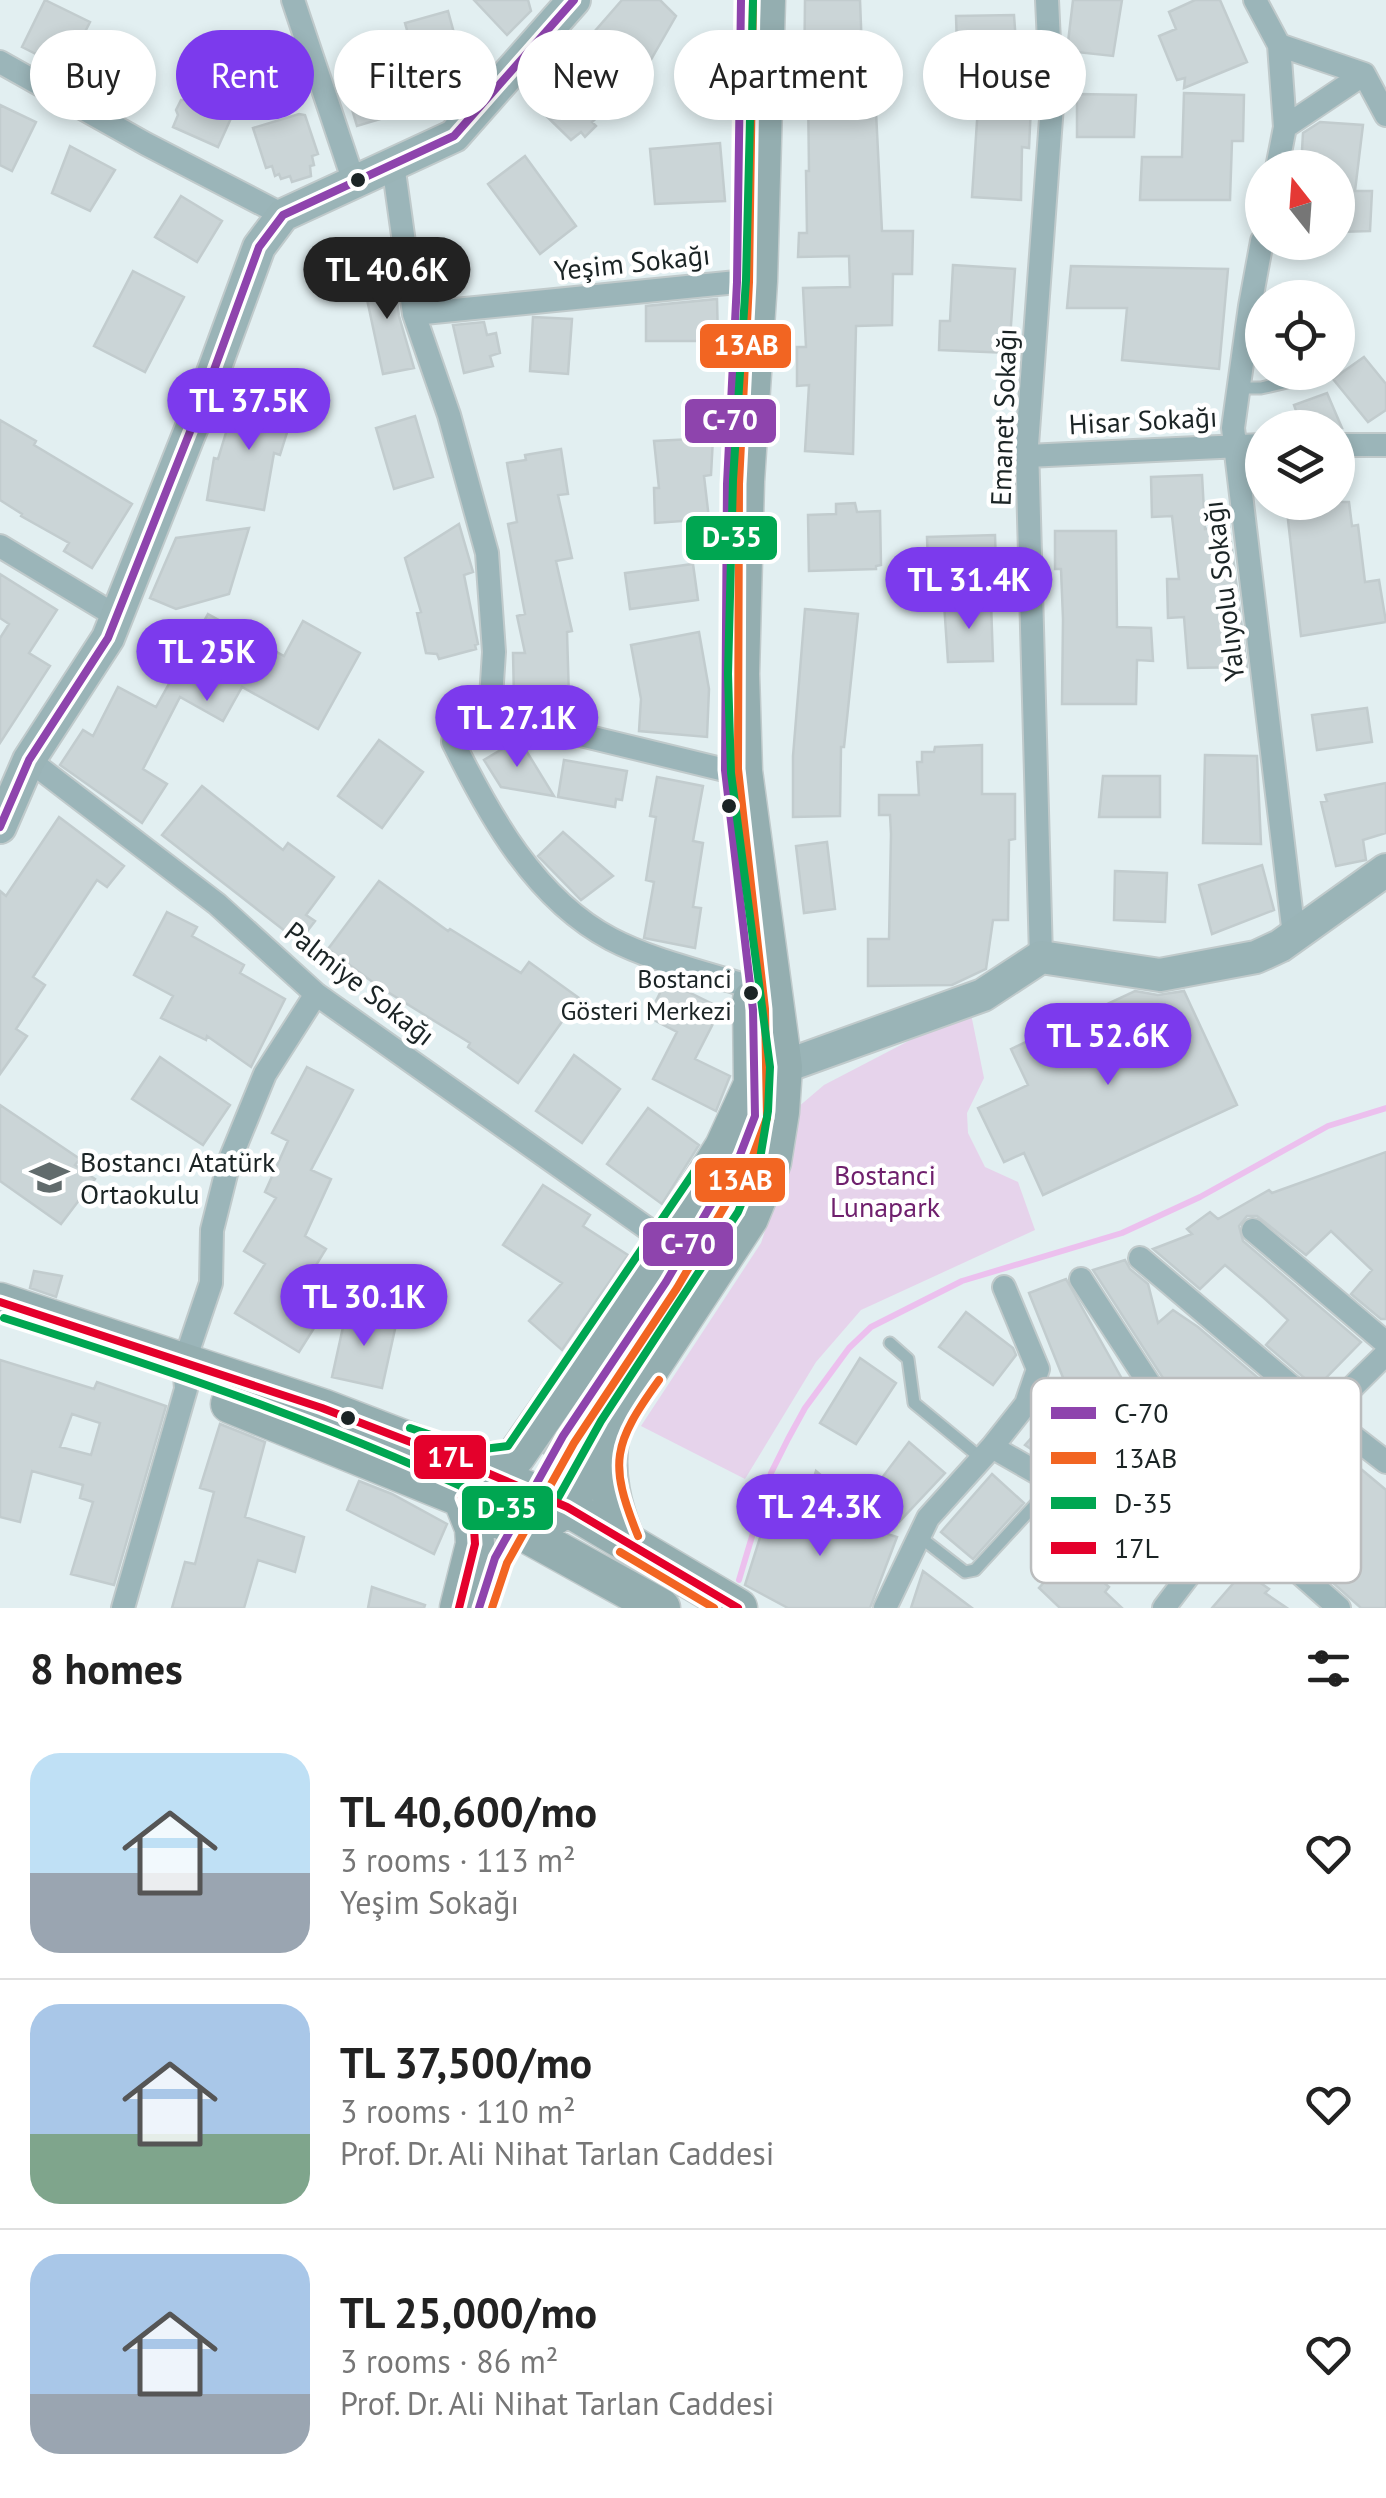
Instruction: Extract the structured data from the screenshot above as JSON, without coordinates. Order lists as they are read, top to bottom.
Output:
{
  "streets": {
    "street": [
      "Yeşim Sokağı",
      "Emanet Sokağı",
      "Hisar Sokağı",
      "Yalıyolu Sokağı",
      "Palmiye Sokağı"
    ]
  },
  "crossings": [
    ["Emanet Sokağı", "Hisar Sokağı"],
    ["Hisar Sokağı", "Yalıyolu Sokağı"]
  ],
  "parks": ["Bostanci Lunapark"],
  "places": {
    "other": ["Bostanci Gösteri Merkezi"],
    "school or university": ["Bostancı Atatürk Ortaokulu"]
  },
  "lines": [
    "transit line C-70",
    "transit line 13AB",
    "transit line D-35",
    "transit line 17L"
  ],
  "legend": [
    "C-70",
    "13AB",
    "D-35",
    "17L"
  ],
  "north": "top",
  "page": {
    "chip": [
      "Buy",
      "Rent",
      "Filters",
      "New",
      "Apartment",
      "House"
    ],
    "price": [
      "TL 40.6K",
      "TL 37.5K",
      "TL 31.4K",
      "TL 25K",
      "TL 27.1K",
      "TL 52.6K",
      "TL 30.1K",
      "TL 24.3K"
    ],
    "heading": "8 homes",
    "list": [
      {
        "name": "TL 40,600/mo",
        "note": "3 rooms · 113 m² · Yeşim Sokağı"
      },
      {
        "name": "TL 37,500/mo",
        "note": "3 rooms · 110 m² · Prof. Dr. Ali Nihat Tarlan Caddesi"
      },
      {
        "name": "TL 25,000/mo",
        "note": "3 rooms · 86 m² · Prof. Dr. Ali Nihat Tarlan Caddesi"
      }
    ]
  }
}
